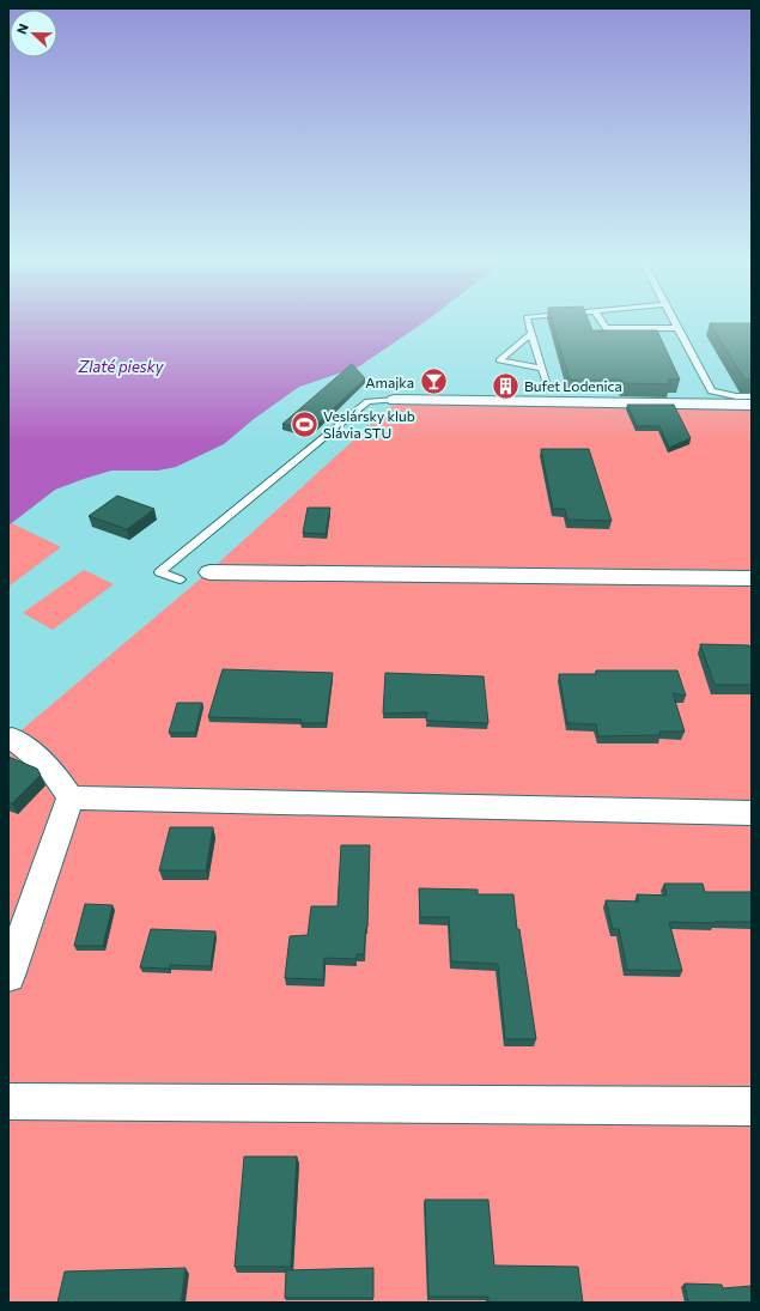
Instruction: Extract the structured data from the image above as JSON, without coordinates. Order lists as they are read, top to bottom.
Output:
{
  "water": ["Zlaté piesky"],
  "places": {
    "bar": ["Amajka"],
    "building": ["Bufet Lodenica"],
    "sports": ["Veslársky klub Slávia STU"]
  },
  "north": "left"
}
